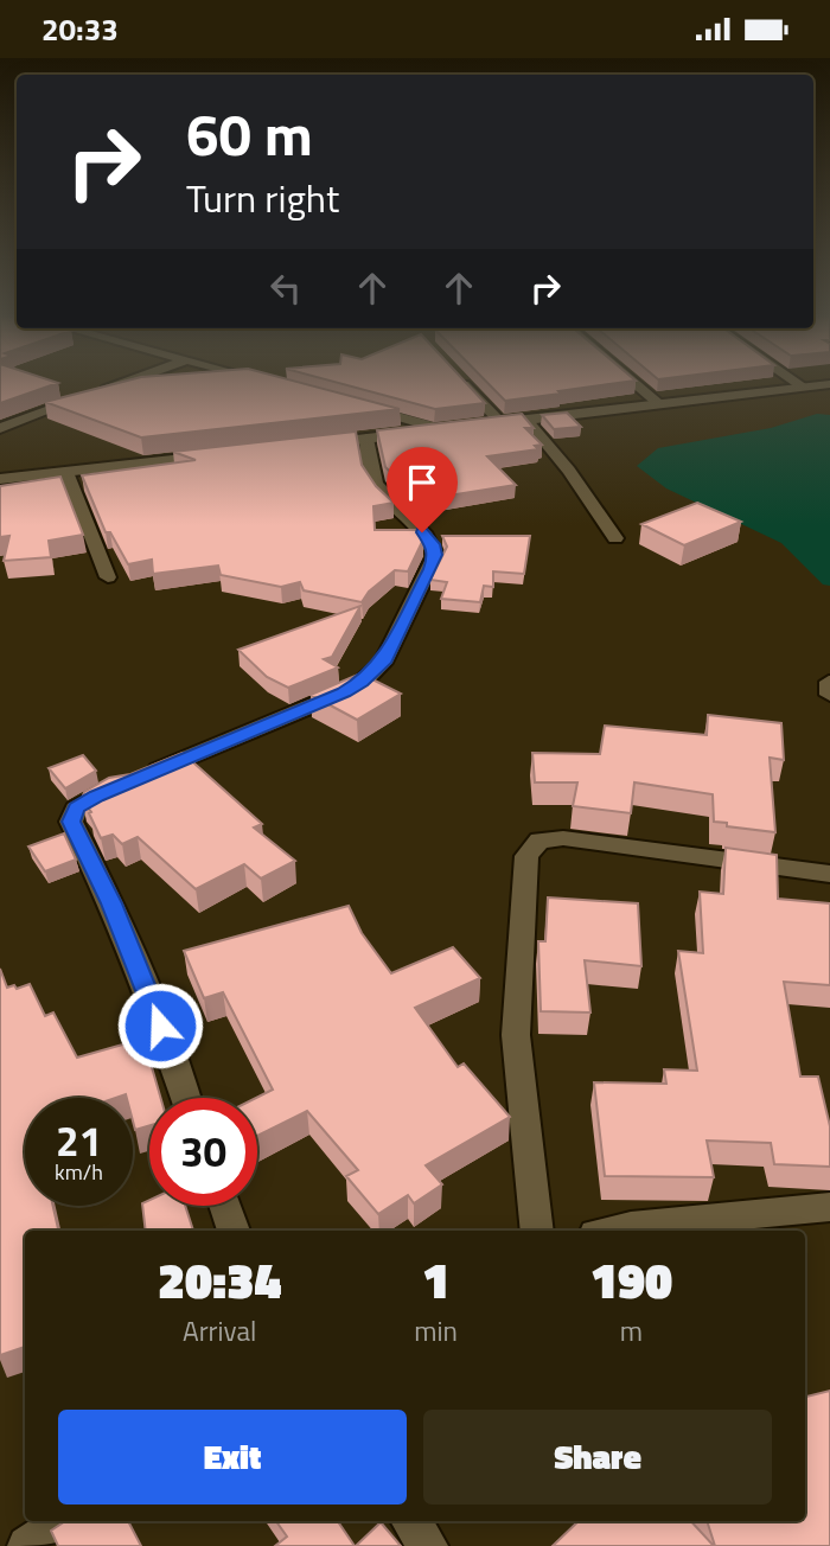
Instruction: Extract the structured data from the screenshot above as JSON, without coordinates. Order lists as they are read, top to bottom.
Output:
{
  "page": {
    "status": "20:33",
    "turn": ["60 m", "Turn right"],
    "speed": "21 km/h",
    "limit": "30",
    "eta": [
      "20:34",
      "Arrival",
      "1",
      "min",
      "190",
      "m"
    ],
    "buttons": ["Exit", "Share"]
  }
}
